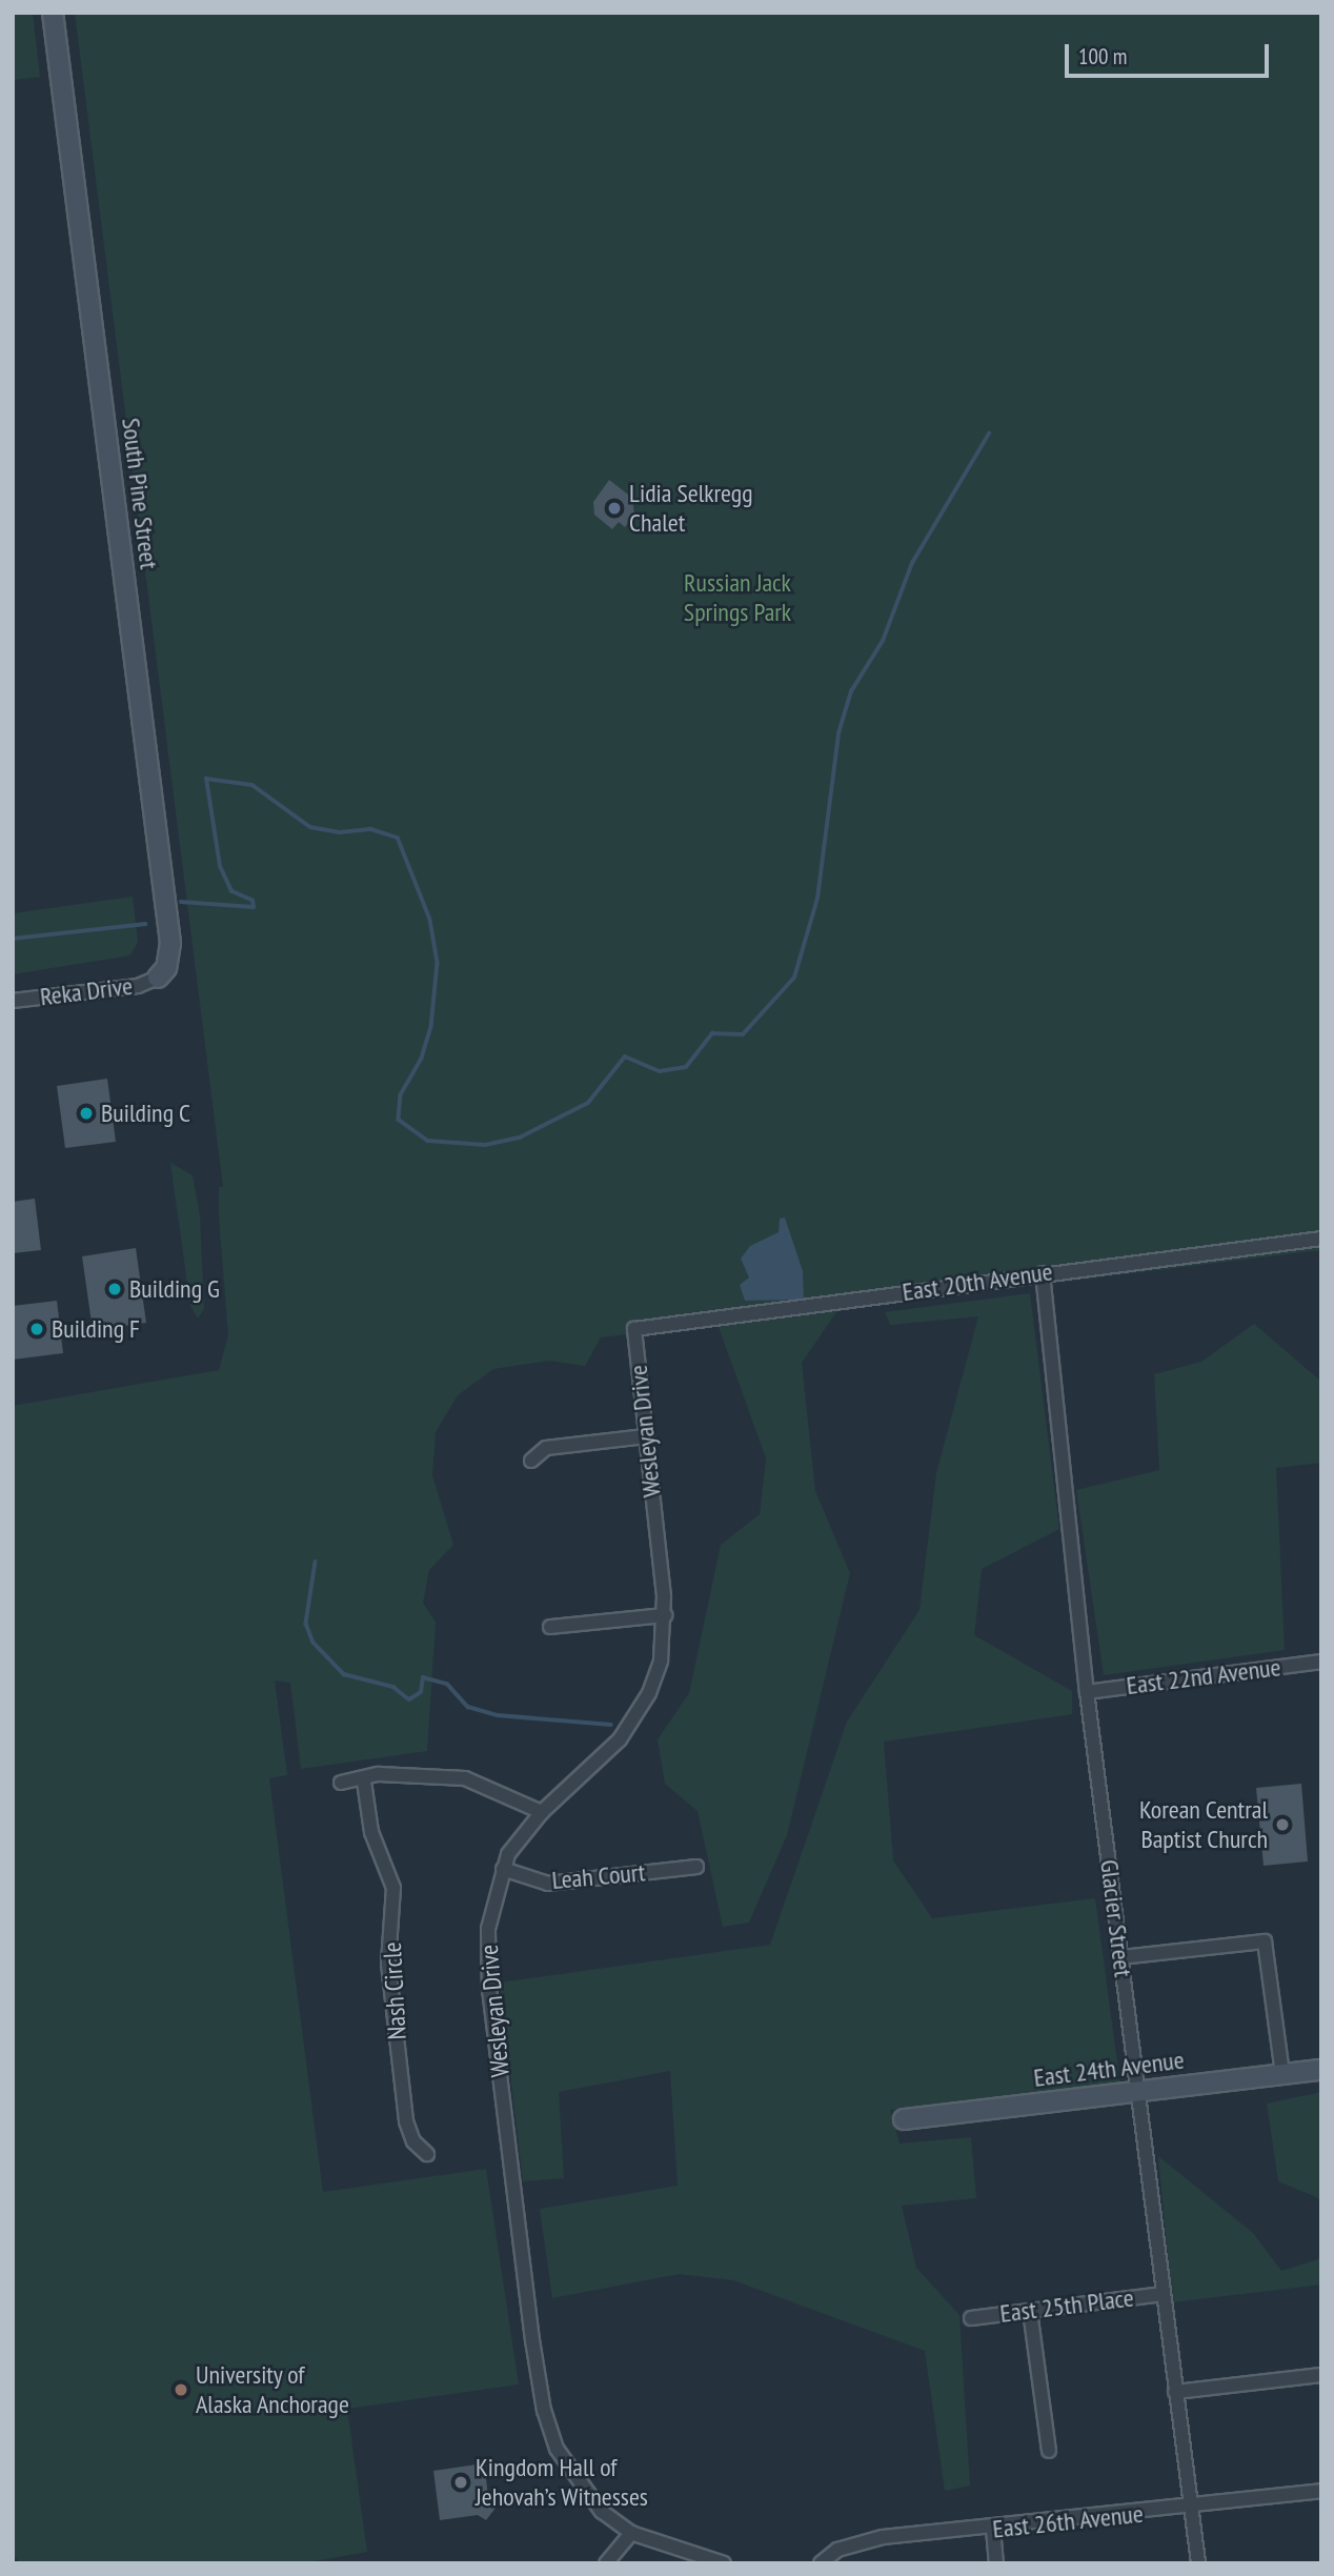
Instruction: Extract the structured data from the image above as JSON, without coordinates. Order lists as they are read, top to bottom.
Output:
{
  "streets": {
    "street": [
      "South Pine Street",
      "Reka Drive",
      "East 20th Avenue",
      "Wesleyan Drive",
      "East 22nd Avenue",
      "Leah Court",
      "Glacier Street",
      "Nash Circle",
      "East 24th Avenue",
      "East 25th Place",
      "East 26th Avenue"
    ]
  },
  "crossings": [
    ["South Pine Street", "Reka Drive"],
    ["East 20th Avenue", "Wesleyan Drive"],
    ["East 20th Avenue", "Glacier Street"],
    ["Wesleyan Drive", "Leah Court"],
    ["East 22nd Avenue", "Glacier Street"],
    ["Glacier Street", "East 24th Avenue"],
    ["Glacier Street", "East 25th Place"],
    ["Glacier Street", "East 26th Avenue"]
  ],
  "parks": ["Russian Jack Springs Park"],
  "places": [
    "Lidia Selkregg Chalet",
    "Building C",
    "Building G",
    "Building F",
    "Korean Central Baptist Church",
    "University of Alaska Anchorage",
    "Kingdom Hall of Jehovah’s Witnesses"
  ],
  "scale_bar": "100 m"
}
